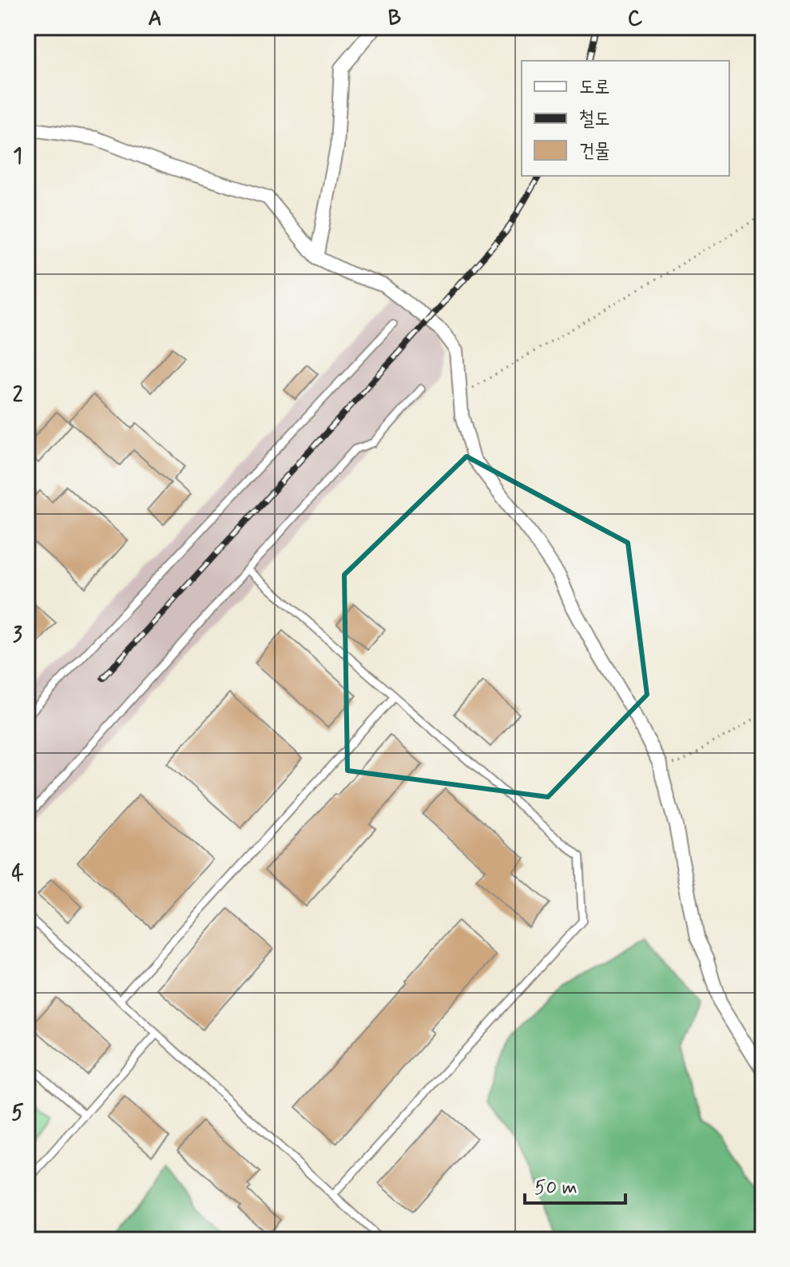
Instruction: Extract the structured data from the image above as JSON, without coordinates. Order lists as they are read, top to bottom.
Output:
{
  "legend": ["도로", "철도", "건물"],
  "scale_bar": "50 m",
  "grid": {
    "columns": ["A", "B", "C"],
    "rows": [
      "1",
      "2",
      "3",
      "4",
      "5"
    ]
  }
}
